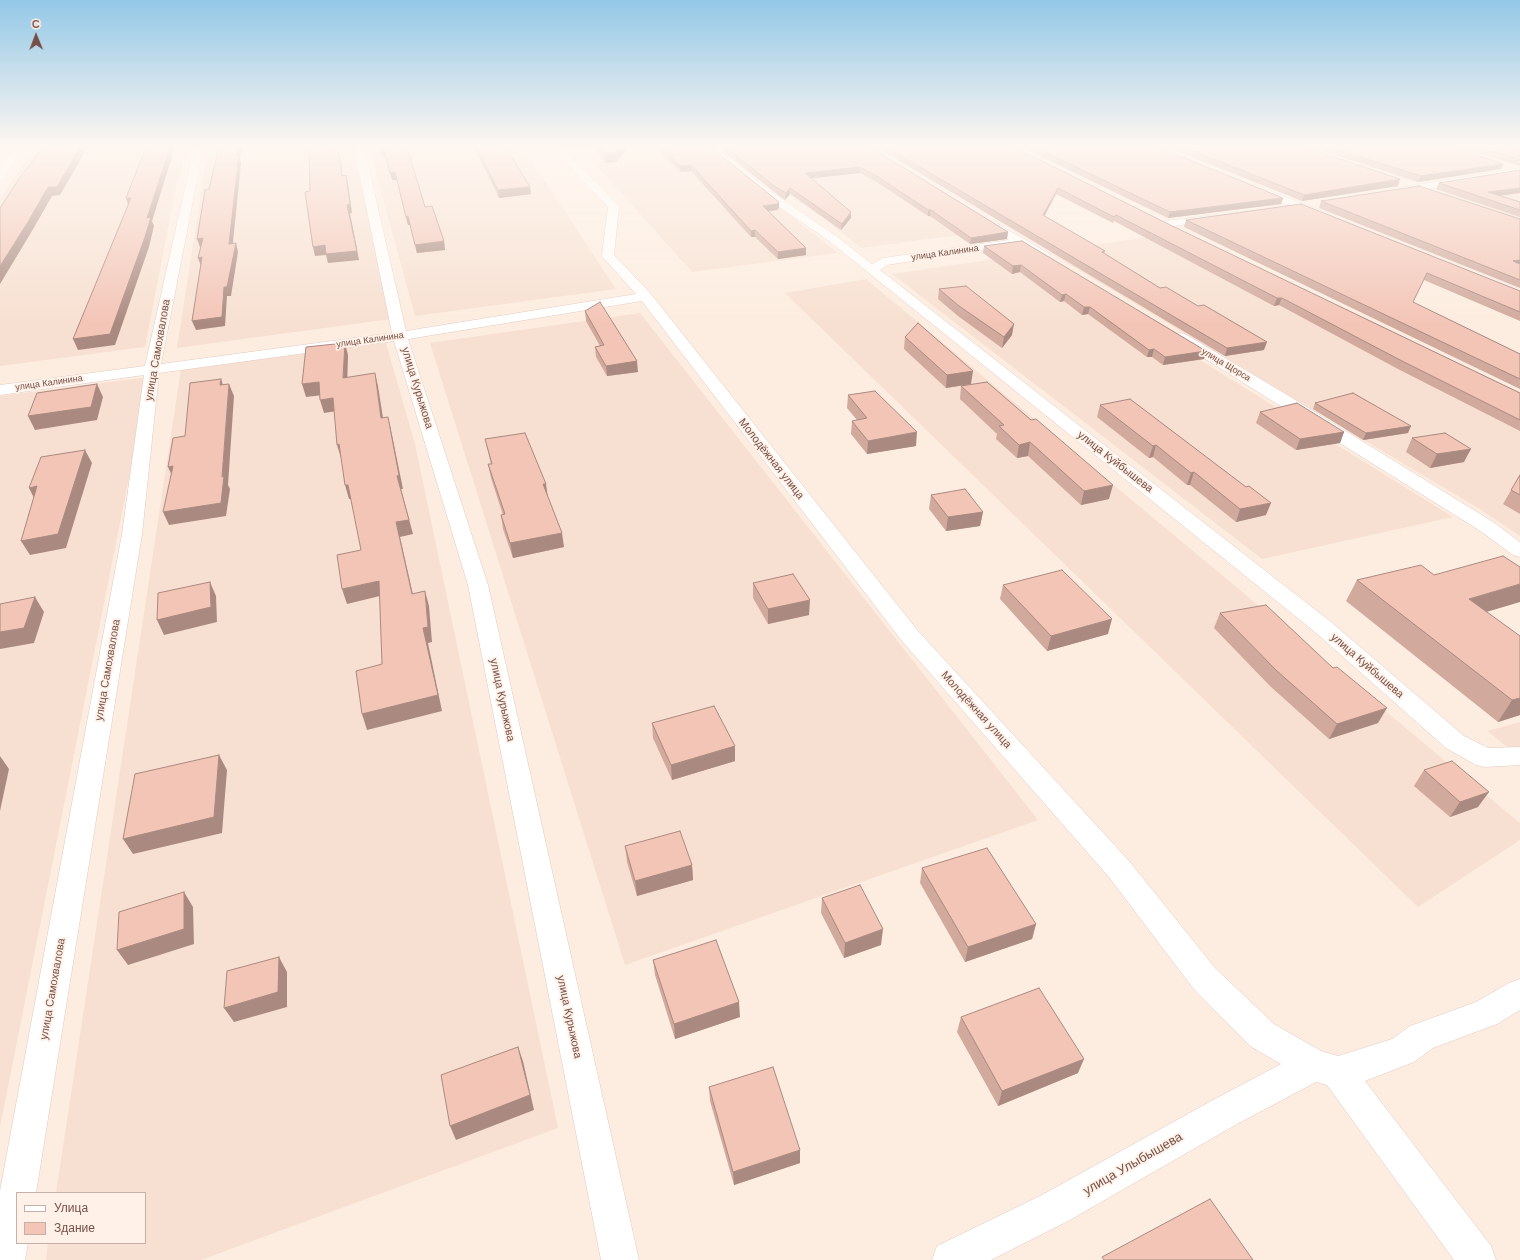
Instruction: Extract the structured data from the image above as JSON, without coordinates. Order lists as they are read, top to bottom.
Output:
{
  "streets": {
    "street": [
      "улица Калинина",
      "улица Самохвалова",
      "улица Щорса",
      "улица Курыжова",
      "Молодёжная улица",
      "улица Куйбышева",
      "улица Улыбышева"
    ]
  },
  "crossings": [
    ["улица Калинина", "улица Самохвалова"],
    ["улица Калинина", "улица Курыжова"],
    ["улица Калинина", "Молодёжная улица"],
    ["улица Калинина", "улица Куйбышева"],
    ["Молодёжная улица", "улица Улыбышева"]
  ],
  "legend": ["Улица", "Здание"],
  "north": "top"
}
